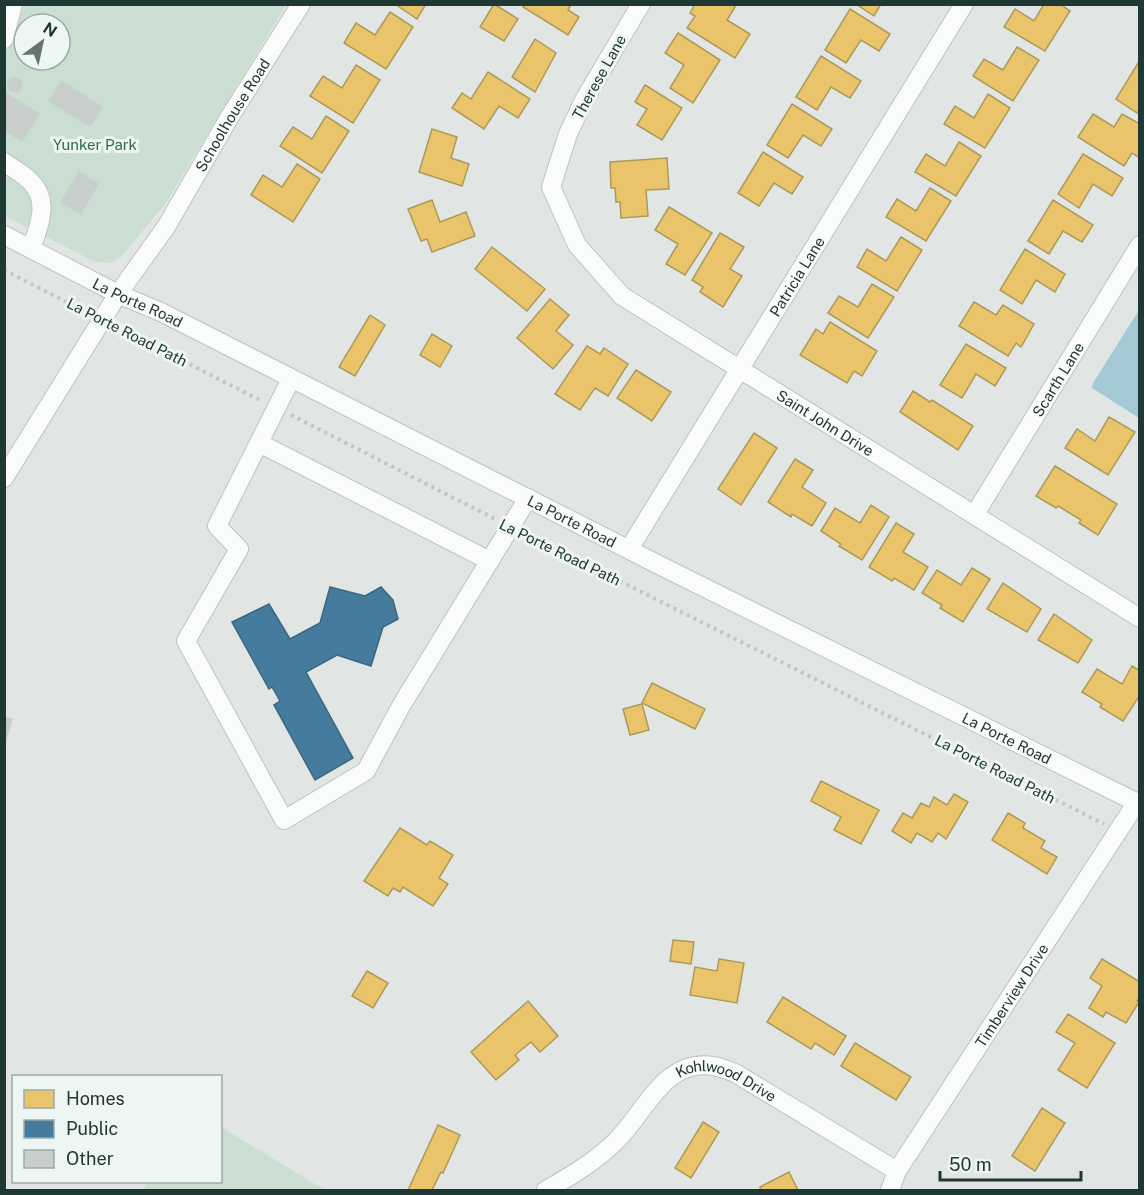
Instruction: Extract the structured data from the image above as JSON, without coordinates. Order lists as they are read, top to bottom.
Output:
{
  "streets": {
    "street": [
      "Therese Lane",
      "Schoolhouse Road",
      "Patricia Lane",
      "La Porte Road",
      "Scarth Lane",
      "Saint John Drive",
      "Timberview Drive",
      "Kohlwood Drive"
    ],
    "path": ["La Porte Road Path"]
  },
  "crossings": [
    ["Therese Lane", "Saint John Drive"],
    ["Schoolhouse Road", "La Porte Road"],
    ["Patricia Lane", "La Porte Road"],
    ["Patricia Lane", "Saint John Drive"],
    ["La Porte Road", "Timberview Drive"],
    ["La Porte Road Path", "Timberview Drive"],
    ["Scarth Lane", "Saint John Drive"],
    ["Timberview Drive", "Kohlwood Drive"]
  ],
  "parks": ["Yunker Park"],
  "legend": ["Homes", "Public", "Other"],
  "scale_bar": "50 m",
  "north": "top right"
}
